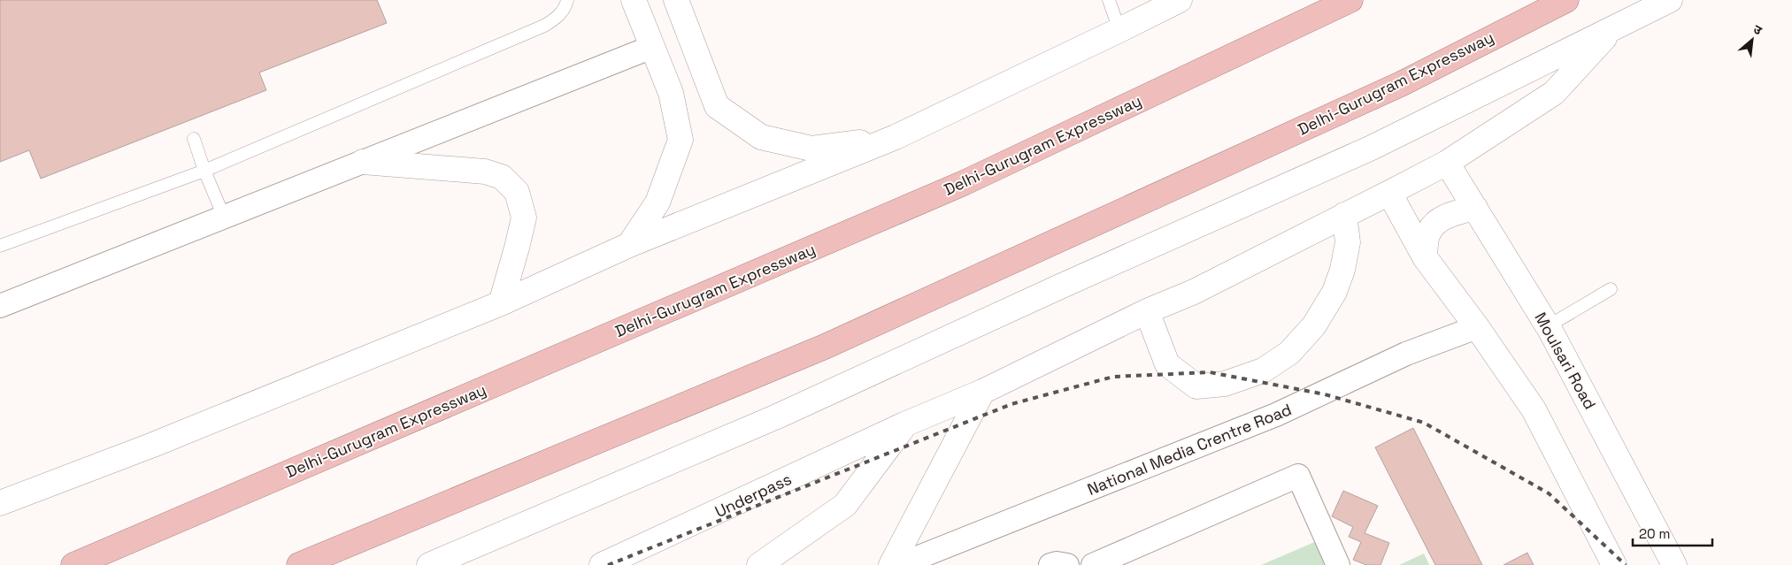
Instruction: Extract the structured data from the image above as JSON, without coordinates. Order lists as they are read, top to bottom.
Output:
{
  "streets": {
    "highway": ["Delhi-Gurugram Expressway"],
    "main road": ["Moulsari Road", "Underpass"],
    "street": ["National Media Crentre Road"]
  },
  "crossings": [
    ["Moulsari Road", "Underpass"]
  ],
  "scale_bar": "20 m",
  "north": "top right"
}
